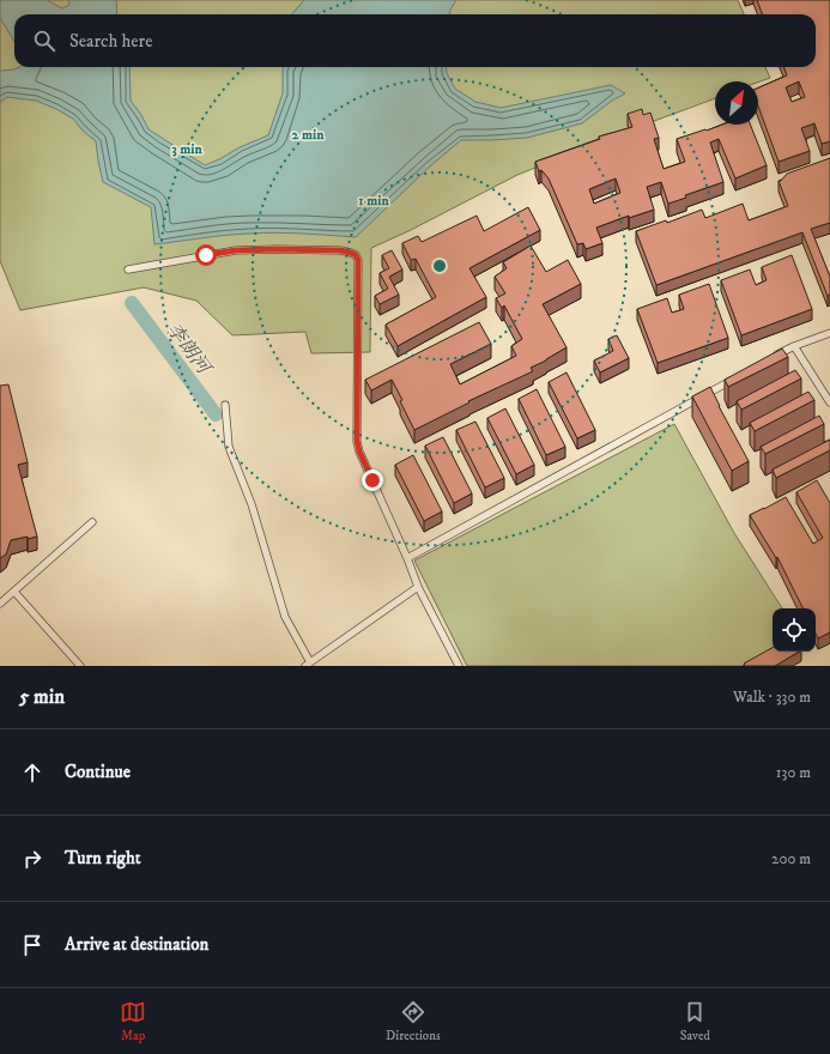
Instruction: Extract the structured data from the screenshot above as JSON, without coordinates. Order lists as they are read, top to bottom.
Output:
{
  "water": ["李朗河"],
  "north": "top right",
  "page": {
    "search": "Search here",
    "heading": ["5 min", "Walk · 330 m"],
    "list": [
      ["Continue", "130 m"],
      ["Turn right", "200 m"],
      "Arrive at destination"
    ],
    "nav": ["Map", "Directions", "Saved"]
  },
  "rings": ["2 min", "3 min", "1 min"]
}
